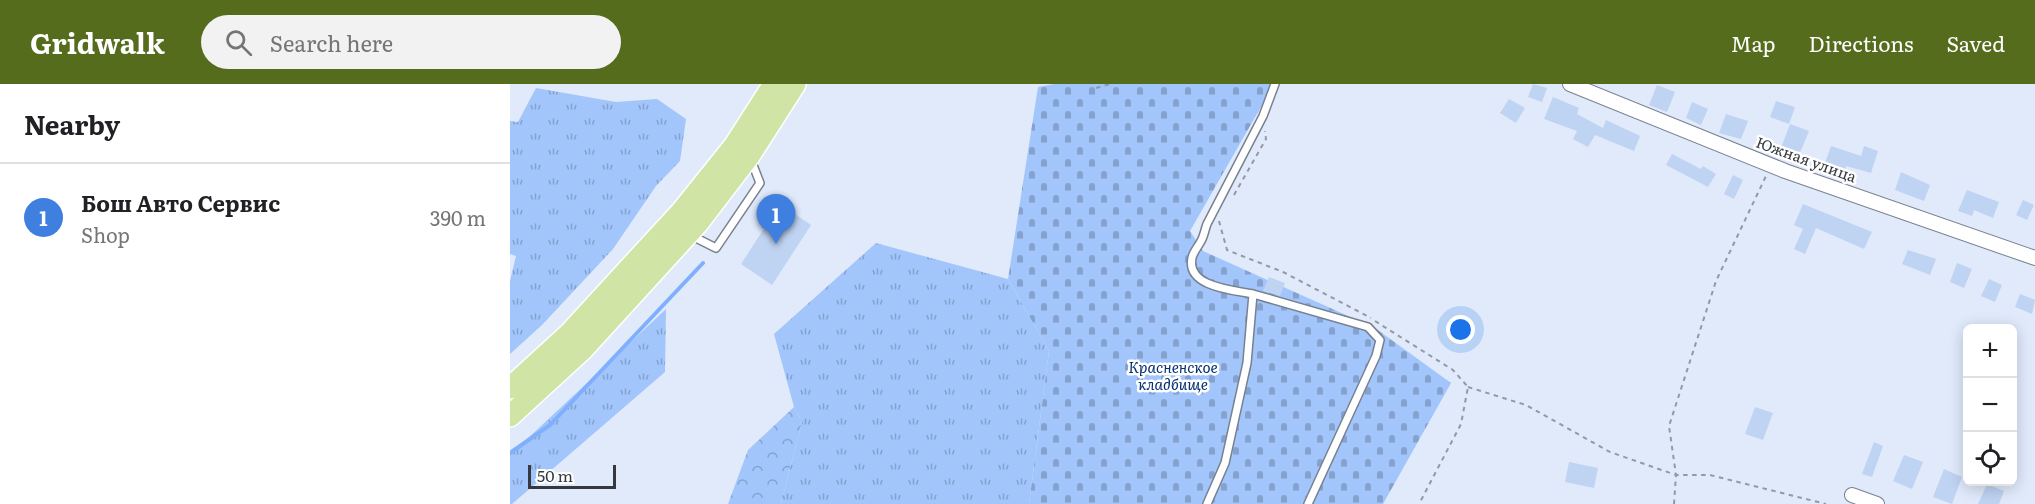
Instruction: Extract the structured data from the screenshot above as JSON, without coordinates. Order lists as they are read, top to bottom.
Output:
{
  "streets": {
    "street": ["Южная улица"]
  },
  "parks": ["Красненское кладбище"],
  "scale_bar": "50 m",
  "page": {
    "header": "Gridwalk",
    "search": "Search here",
    "nav": ["Map", "Directions", "Saved"],
    "heading": "Nearby",
    "list": [
      {
        "mark": "1",
        "name": "Бош Авто Сервис",
        "note": "Shop",
        "value": "390 m"
      }
    ],
    "pins": "1",
    "map_buttons": ["+", "−"],
    "scale": "50 m"
  }
}
